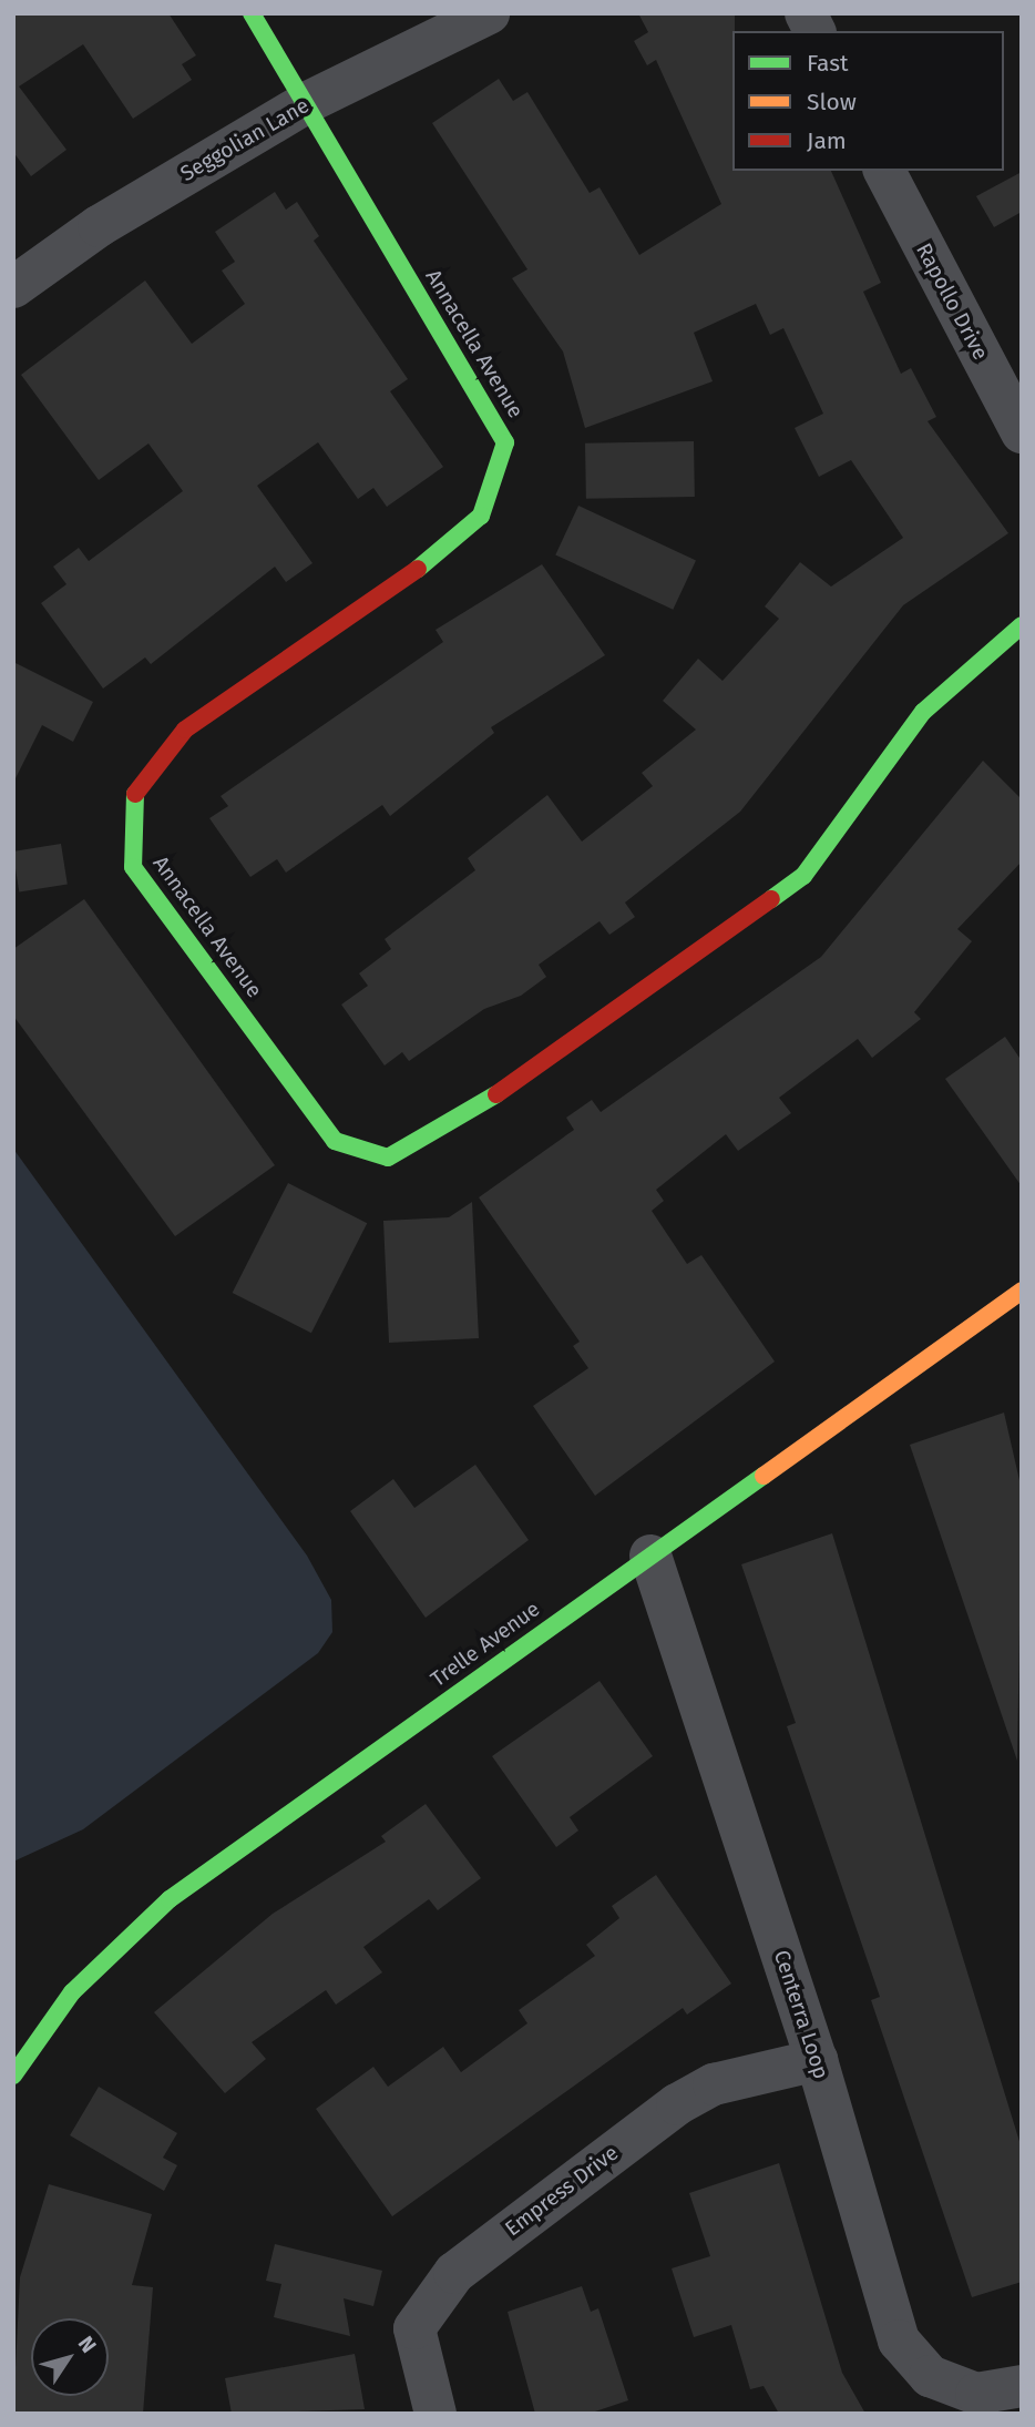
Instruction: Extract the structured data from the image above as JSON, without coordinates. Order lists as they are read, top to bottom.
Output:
{
  "streets": {
    "street": [
      "Seggolian Lane",
      "Rapollo Drive",
      "Annacella Avenue",
      "Trelle Avenue",
      "Centerra Loop",
      "Empress Drive"
    ]
  },
  "crossings": [
    ["Seggolian Lane", "Annacella Avenue"],
    ["Trelle Avenue", "Centerra Loop"],
    ["Centerra Loop", "Empress Drive"]
  ],
  "legend": ["Fast", "Slow", "Jam"],
  "north": "top right"
}
